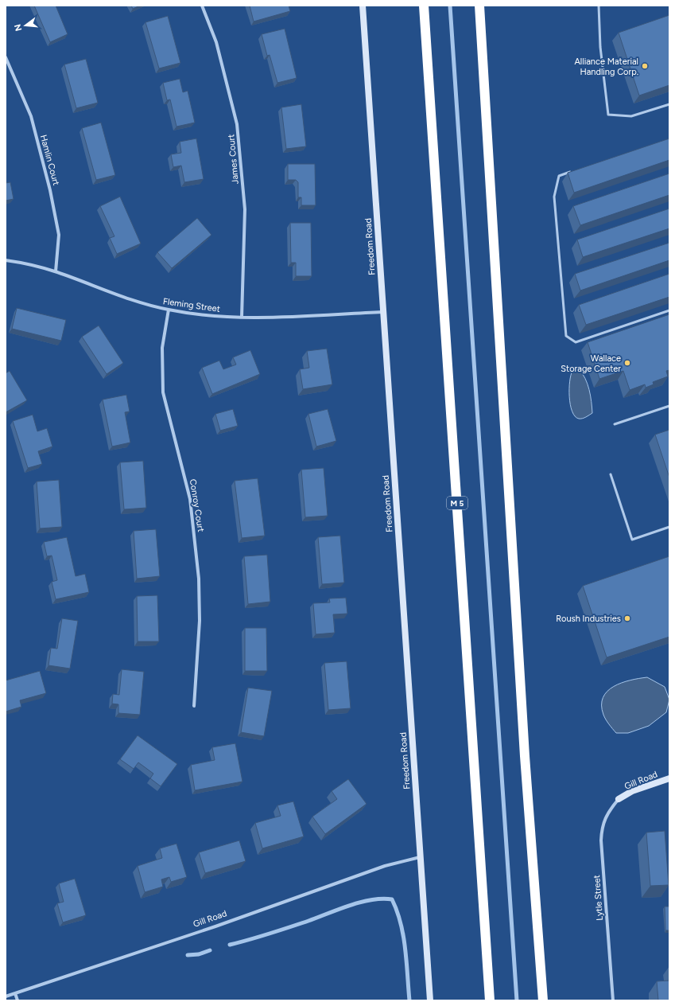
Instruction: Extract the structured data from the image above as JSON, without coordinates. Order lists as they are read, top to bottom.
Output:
{
  "streets": {
    "highway": ["M 5"],
    "street": [
      "James Court",
      "Hamlin Court",
      "Freedom Road",
      "Fleming Street",
      "Conroy Court",
      "Gill Road",
      "Lytle Street"
    ]
  },
  "crossings": [
    ["James Court", "Fleming Street"],
    ["Hamlin Court", "Fleming Street"],
    ["Freedom Road", "Fleming Street"],
    ["Freedom Road", "Gill Road"],
    ["Fleming Street", "Conroy Court"],
    ["Gill Road", "Lytle Street"]
  ],
  "places": ["Alliance Material Handling Corp.", "Wallace Storage Center", "Roush Industries"],
  "north": "left"
}
